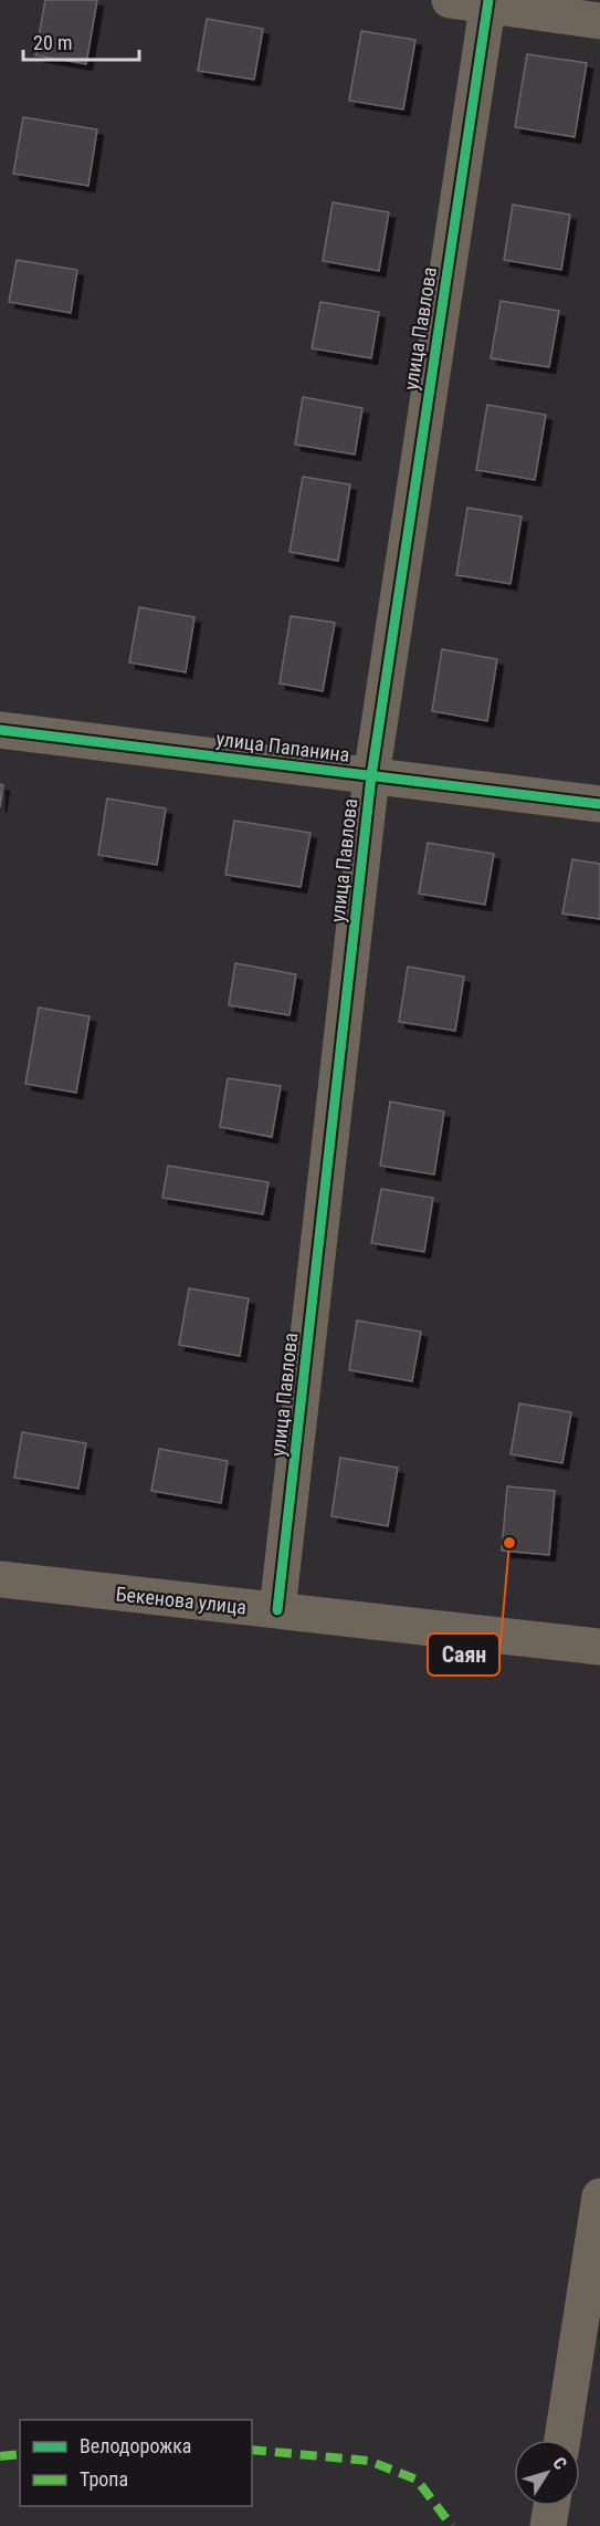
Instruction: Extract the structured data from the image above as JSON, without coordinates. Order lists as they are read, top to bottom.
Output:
{
  "streets": {
    "street": ["улица Павлова", "улица Папанина", "Бекенова улица"]
  },
  "crossings": [
    ["улица Павлова", "улица Папанина"],
    ["улица Павлова", "Бекенова улица"]
  ],
  "places": ["Саян"],
  "legend": ["Велодорожка", "Тропа"],
  "scale_bar": "20 m",
  "north": "top right"
}
